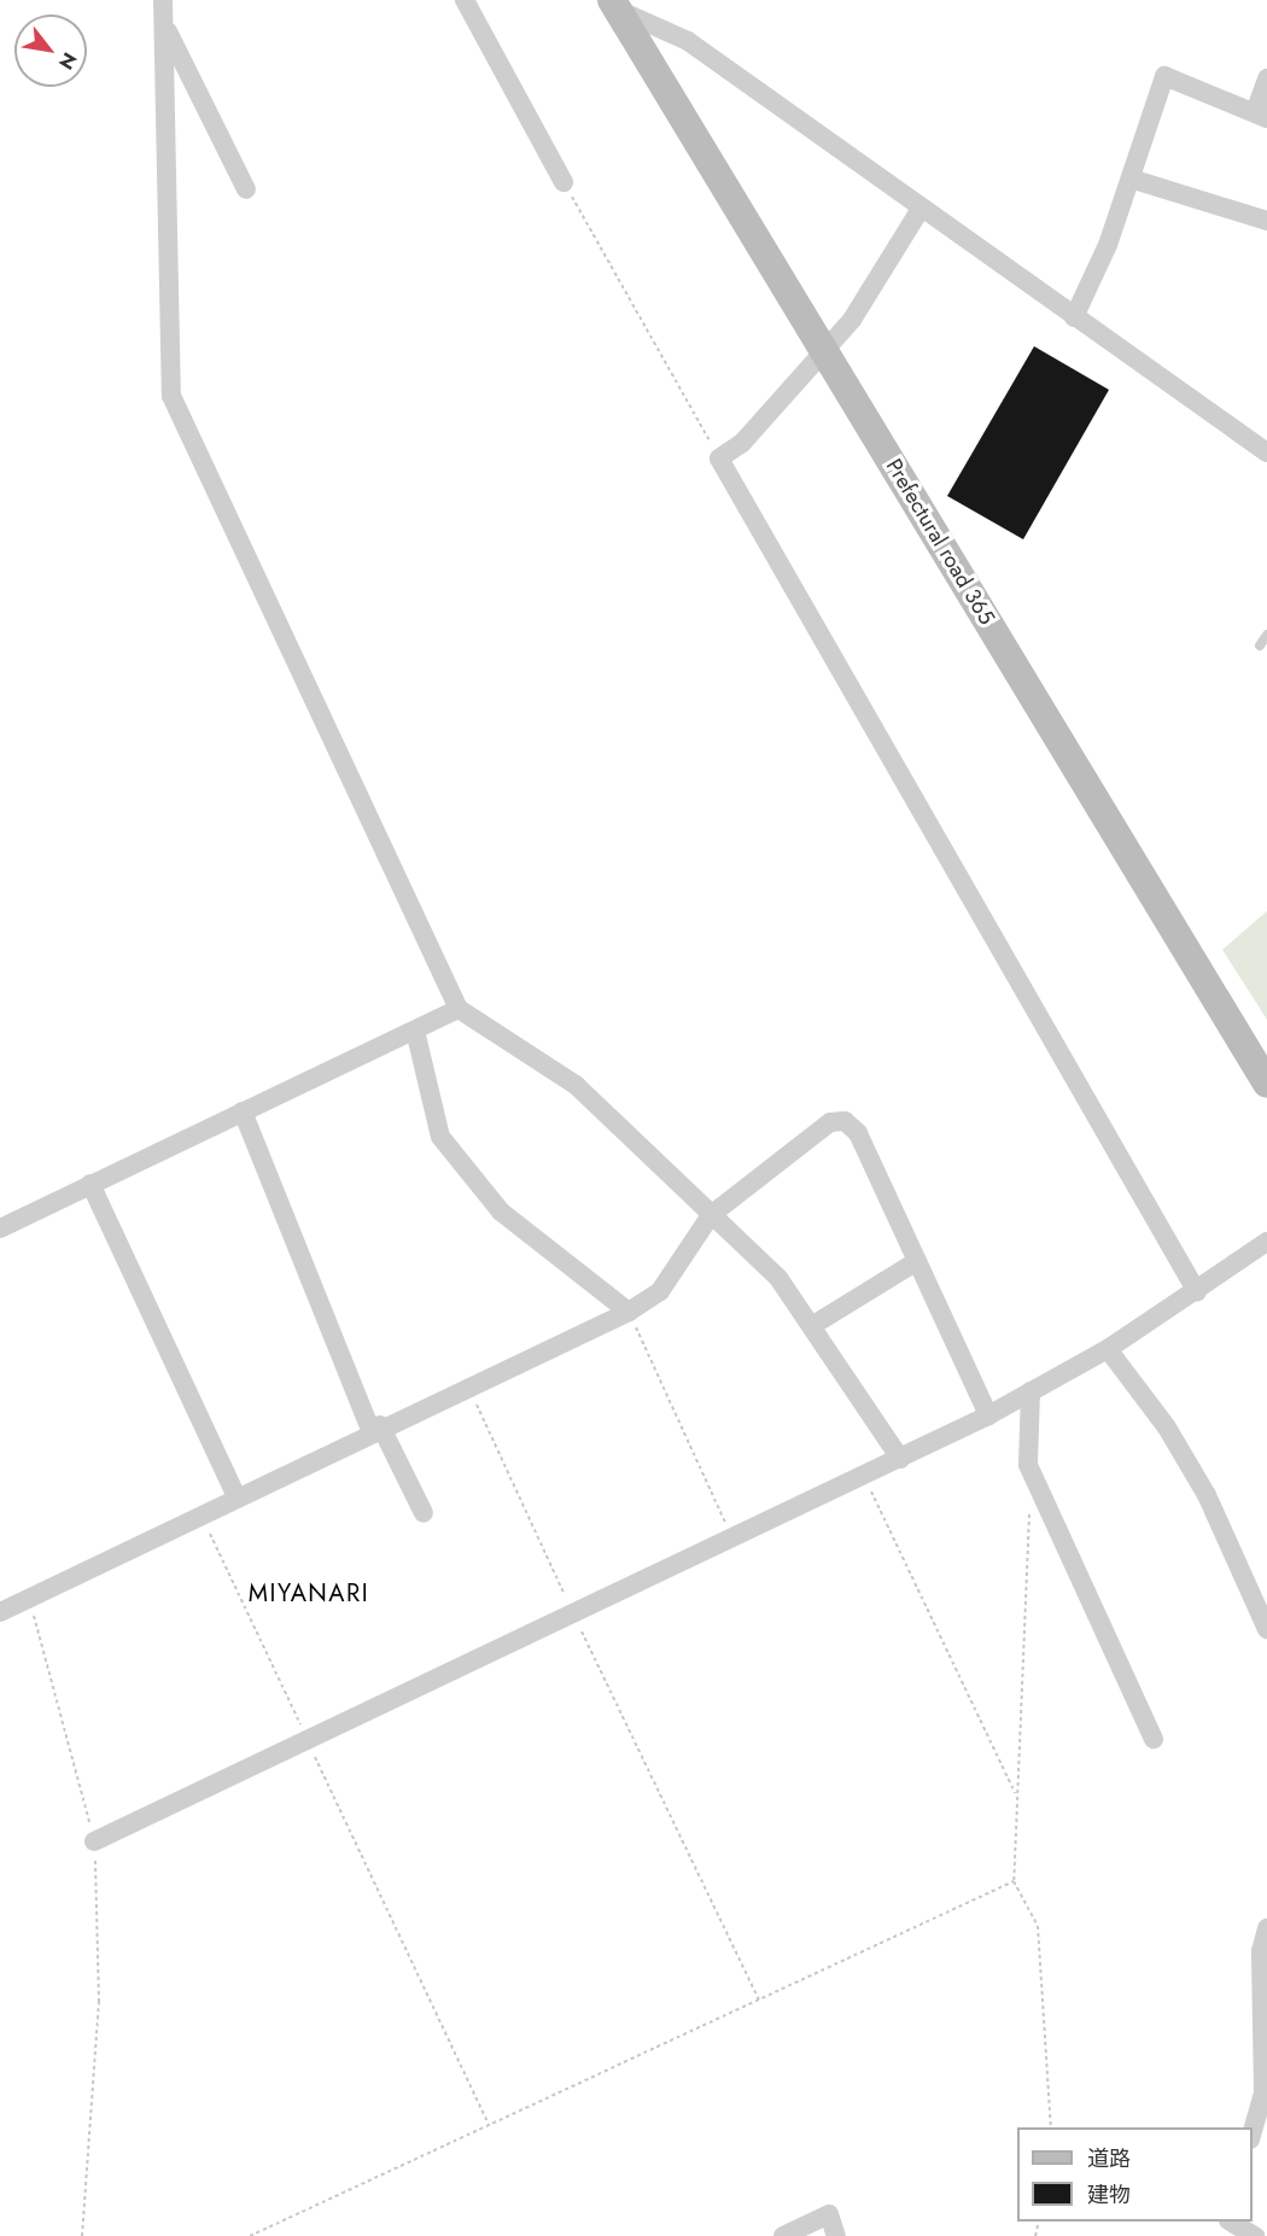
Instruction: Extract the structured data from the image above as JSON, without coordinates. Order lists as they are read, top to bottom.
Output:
{
  "streets": {
    "main road": ["Prefectural road 365"]
  },
  "districts": ["MIYANARI"],
  "legend": ["道路", "建物"],
  "north": "bottom right"
}
